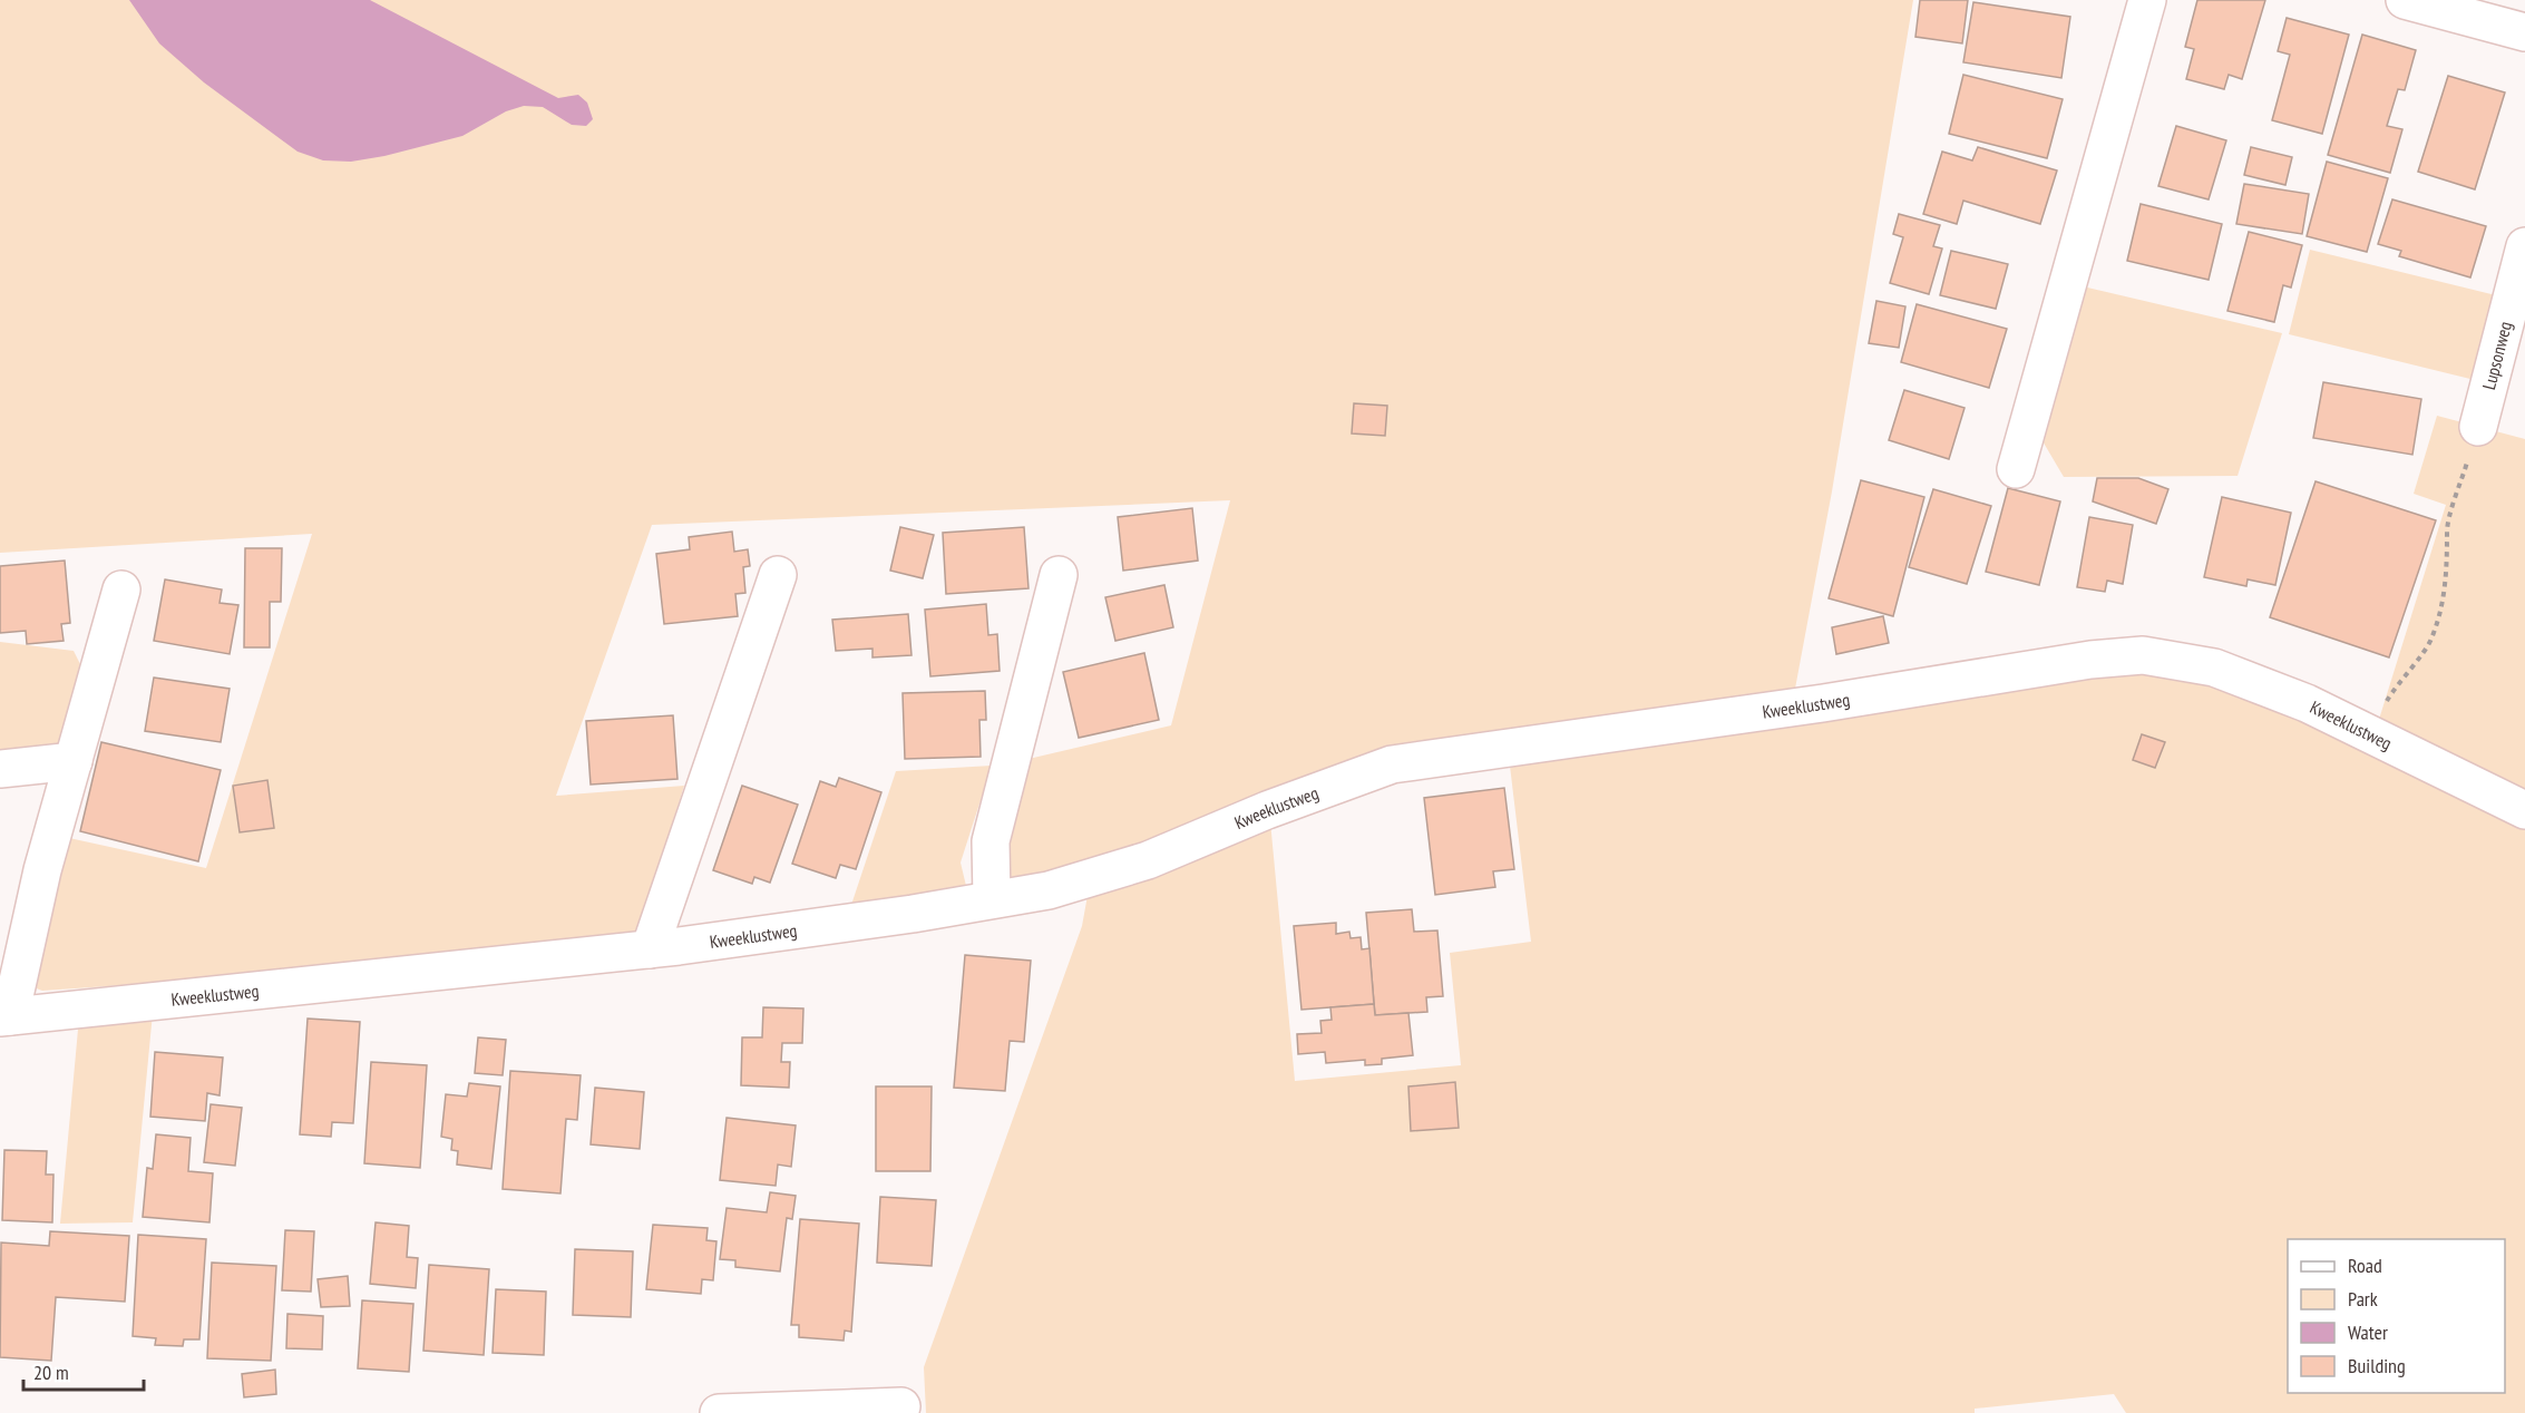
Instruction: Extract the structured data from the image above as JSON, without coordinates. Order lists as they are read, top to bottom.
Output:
{
  "streets": {
    "street": ["Lupsonweg", "Kweeklustweg"]
  },
  "legend": [
    "Road",
    "Park",
    "Water",
    "Building"
  ],
  "scale_bar": "20 m"
}
